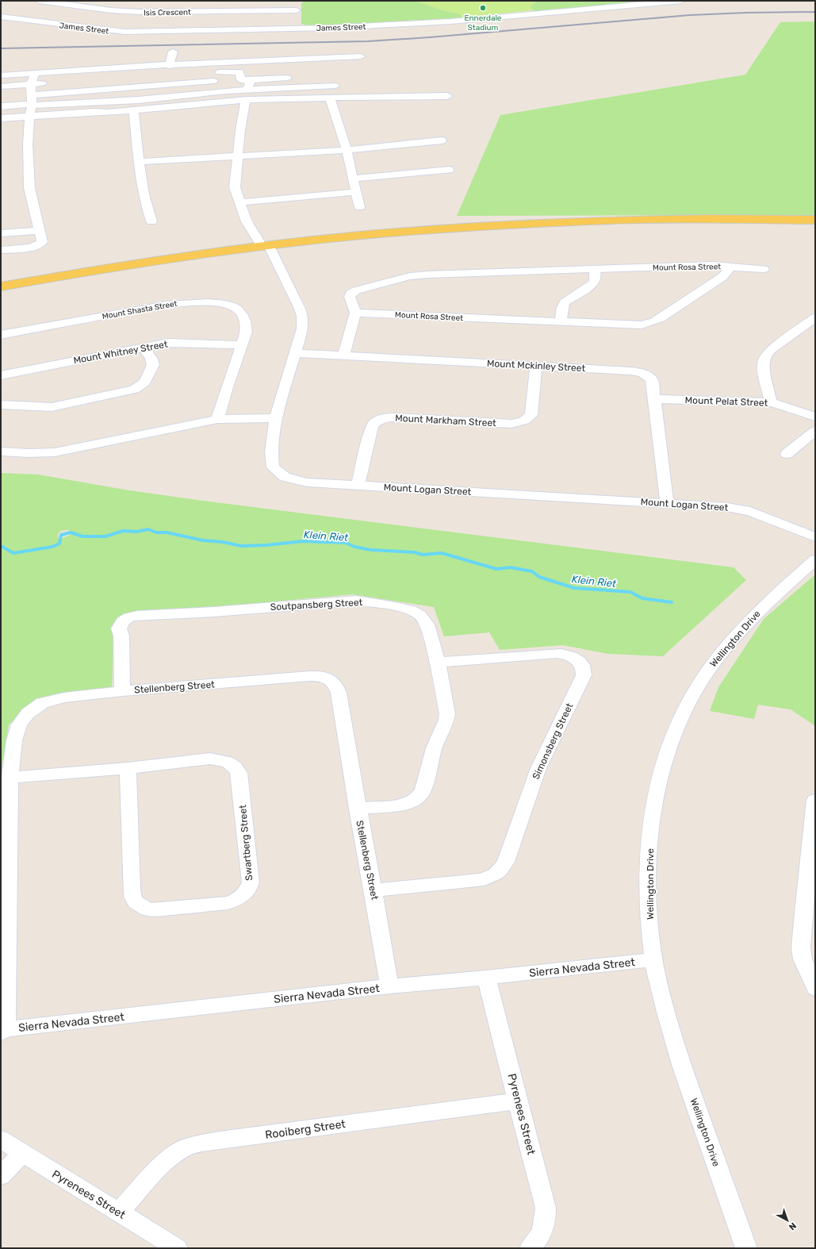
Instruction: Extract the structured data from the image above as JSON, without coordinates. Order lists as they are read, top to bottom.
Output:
{
  "streets": {
    "street": [
      "Isis Crescent",
      "James Street",
      "Mount Rosa Street",
      "Mount Shasta Street",
      "Mount Whitney Street",
      "Mount Mckinley Street",
      "Mount Pelat Street",
      "Mount Markham Street",
      "Mount Logan Street",
      "Soutpansberg Street",
      "Wellington Drive",
      "Stellenberg Street",
      "Simonsberg Street",
      "Swartberg Street",
      "Sierra Nevada Street",
      "Pyrenees Street",
      "Rooiberg Street"
    ]
  },
  "crossings": [
    ["Isis Crescent", "James Street"],
    ["Mount Shasta Street", "Mount Whitney Street"],
    ["Mount Mckinley Street", "Mount Pelat Street"],
    ["Mount Mckinley Street", "Mount Markham Street"],
    ["Mount Mckinley Street", "Mount Logan Street"],
    ["Mount Markham Street", "Mount Logan Street"],
    ["Soutpansberg Street", "Stellenberg Street"],
    ["Soutpansberg Street", "Simonsberg Street"],
    ["Wellington Drive", "Sierra Nevada Street"],
    ["Stellenberg Street", "Simonsberg Street"],
    ["Stellenberg Street", "Swartberg Street"],
    ["Stellenberg Street", "Sierra Nevada Street"],
    ["Sierra Nevada Street", "Pyrenees Street"],
    ["Pyrenees Street", "Rooiberg Street"]
  ],
  "water": ["Klein Riet"],
  "places": ["Ennerdale Stadium"],
  "north": "bottom right"
}
